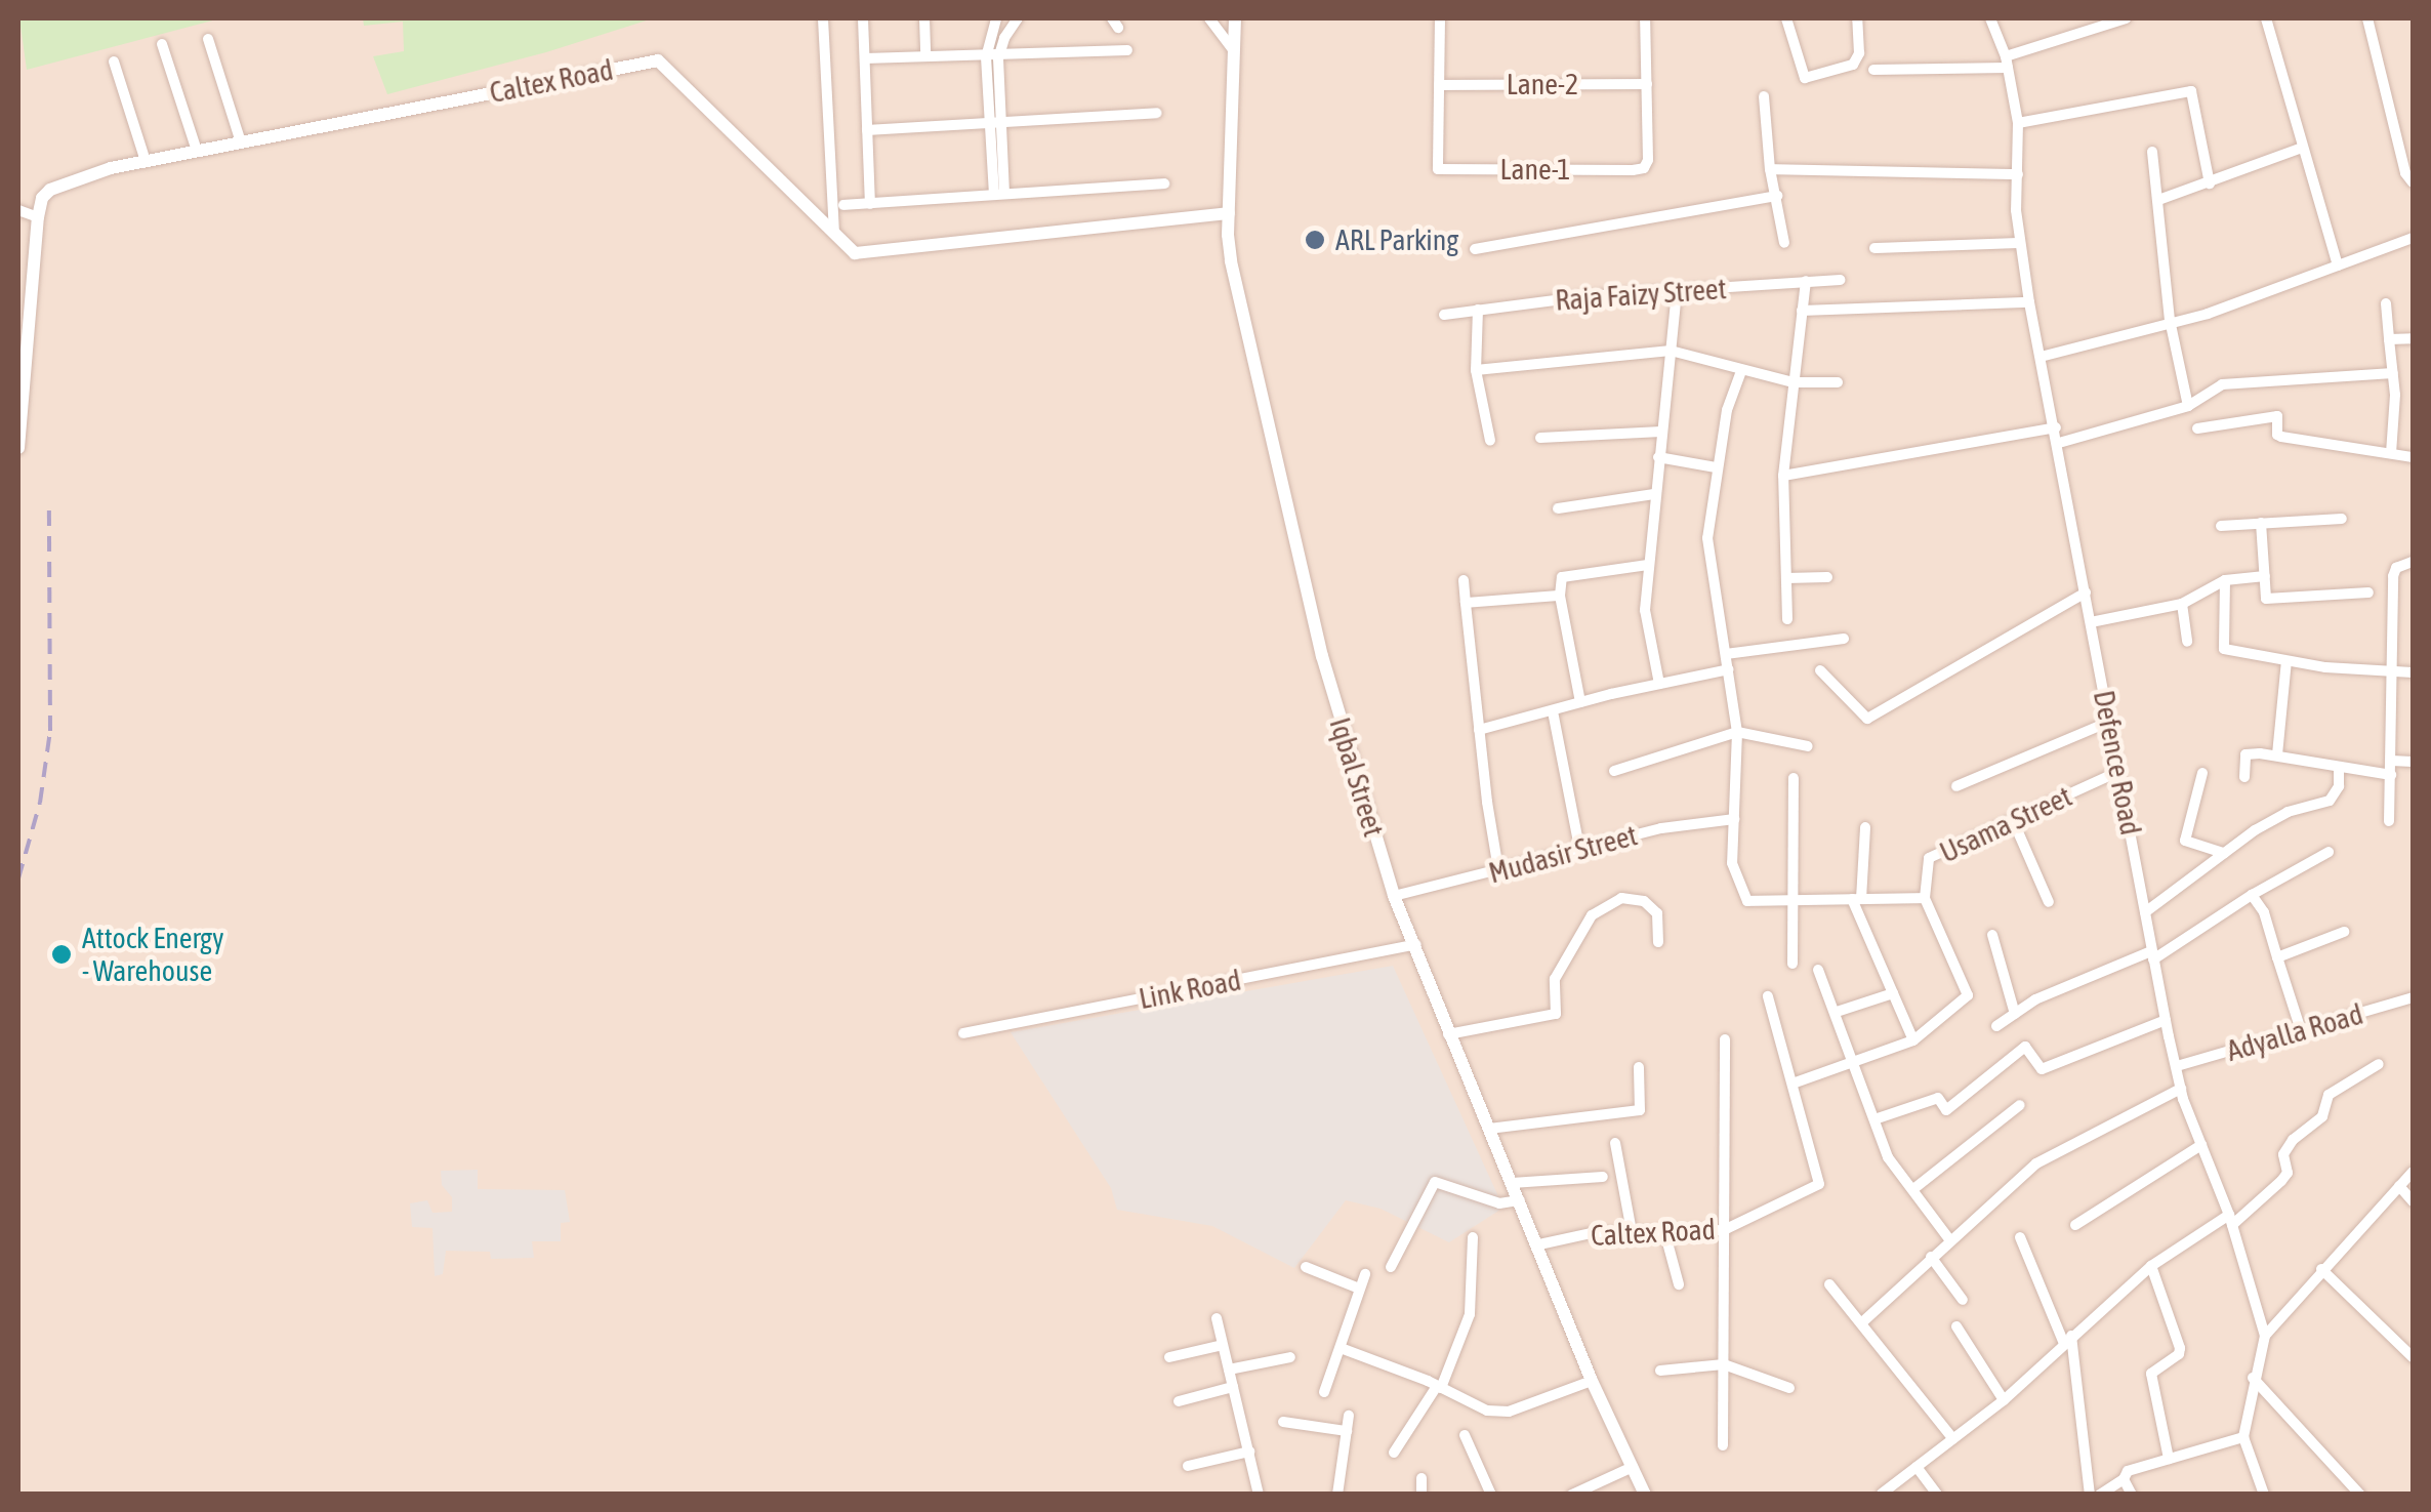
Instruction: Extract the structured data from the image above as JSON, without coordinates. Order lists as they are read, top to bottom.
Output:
{
  "streets": {
    "street": [
      "Caltex Road",
      "Lane-2",
      "Lane-1",
      "Raja Faizy Street",
      "Defence Road",
      "Iqbal Street",
      "Usama Street",
      "Mudasir Street",
      "Link Road",
      "Adyalla Road"
    ]
  },
  "crossings": [
    ["Caltex Road", "Iqbal Street"],
    ["Lane-2", "Lane-1"],
    ["Defence Road", "Usama Street"],
    ["Defence Road", "Adyalla Road"],
    ["Iqbal Street", "Mudasir Street"],
    ["Iqbal Street", "Link Road"]
  ],
  "places": ["ARL Parking", "Attock Energy - Warehouse"]
}
